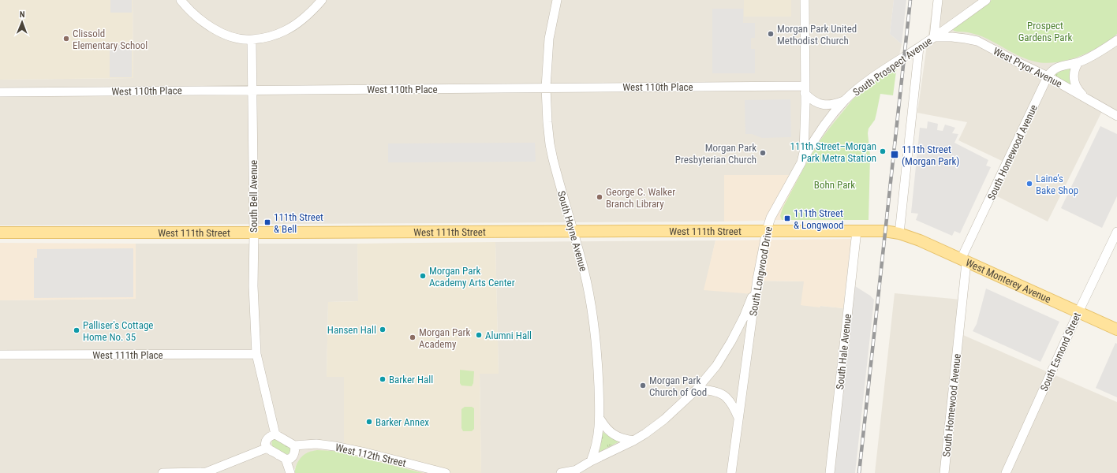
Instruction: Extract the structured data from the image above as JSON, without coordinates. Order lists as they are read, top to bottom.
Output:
{
  "streets": {
    "main road": ["West 111th Street", "West Monterey Avenue"],
    "street": [
      "South Prospect Avenue",
      "West Pryor Avenue",
      "West 110th Place",
      "South Homewood Avenue",
      "South Bell Avenue",
      "South Hoyne Avenue",
      "South Longwood Drive",
      "South Hale Avenue",
      "South Esmond Street",
      "West 111th Place",
      "West 112th Street"
    ]
  },
  "crossings": [
    ["South Prospect Avenue", "West Pryor Avenue"],
    ["South Prospect Avenue", "South Longwood Drive"],
    ["West Pryor Avenue", "South Homewood Avenue"],
    ["West 110th Place", "South Bell Avenue"],
    ["West 110th Place", "South Hoyne Avenue"],
    ["West 110th Place", "South Longwood Drive"],
    ["South Homewood Avenue", "West Monterey Avenue"],
    ["South Bell Avenue", "West 111th Street"],
    ["South Bell Avenue", "West 111th Place"],
    ["West 111th Street", "South Hoyne Avenue"],
    ["West 111th Street", "South Longwood Drive"],
    ["West 111th Street", "West Monterey Avenue"],
    ["West 111th Street", "South Hale Avenue"],
    ["West Monterey Avenue", "South Esmond Street"]
  ],
  "parks": ["Prospect Gardens Park", "Bohn Park"],
  "places": {
    "other": [
      "Morgan Park United Methodist Church",
      "Clissold Elementary School",
      "111th Street–Morgan Park Metra Station",
      "Morgan Park Presbyterian Church",
      "Laine’s Bake Shop",
      "George C. Walker Branch Library",
      "Morgan Park Academy Arts Center",
      "Hansen Hall",
      "Palliser's Cottage Home No. 35",
      "Alumni Hall",
      "Morgan Park Academy",
      "Barker Hall",
      "Morgan Park Church of God",
      "Barker Annex"
    ],
    "transit": ["111th Street (Morgan Park)", "111th Street & Longwood", "111th Street & Bell"]
  },
  "north": "top"
}
